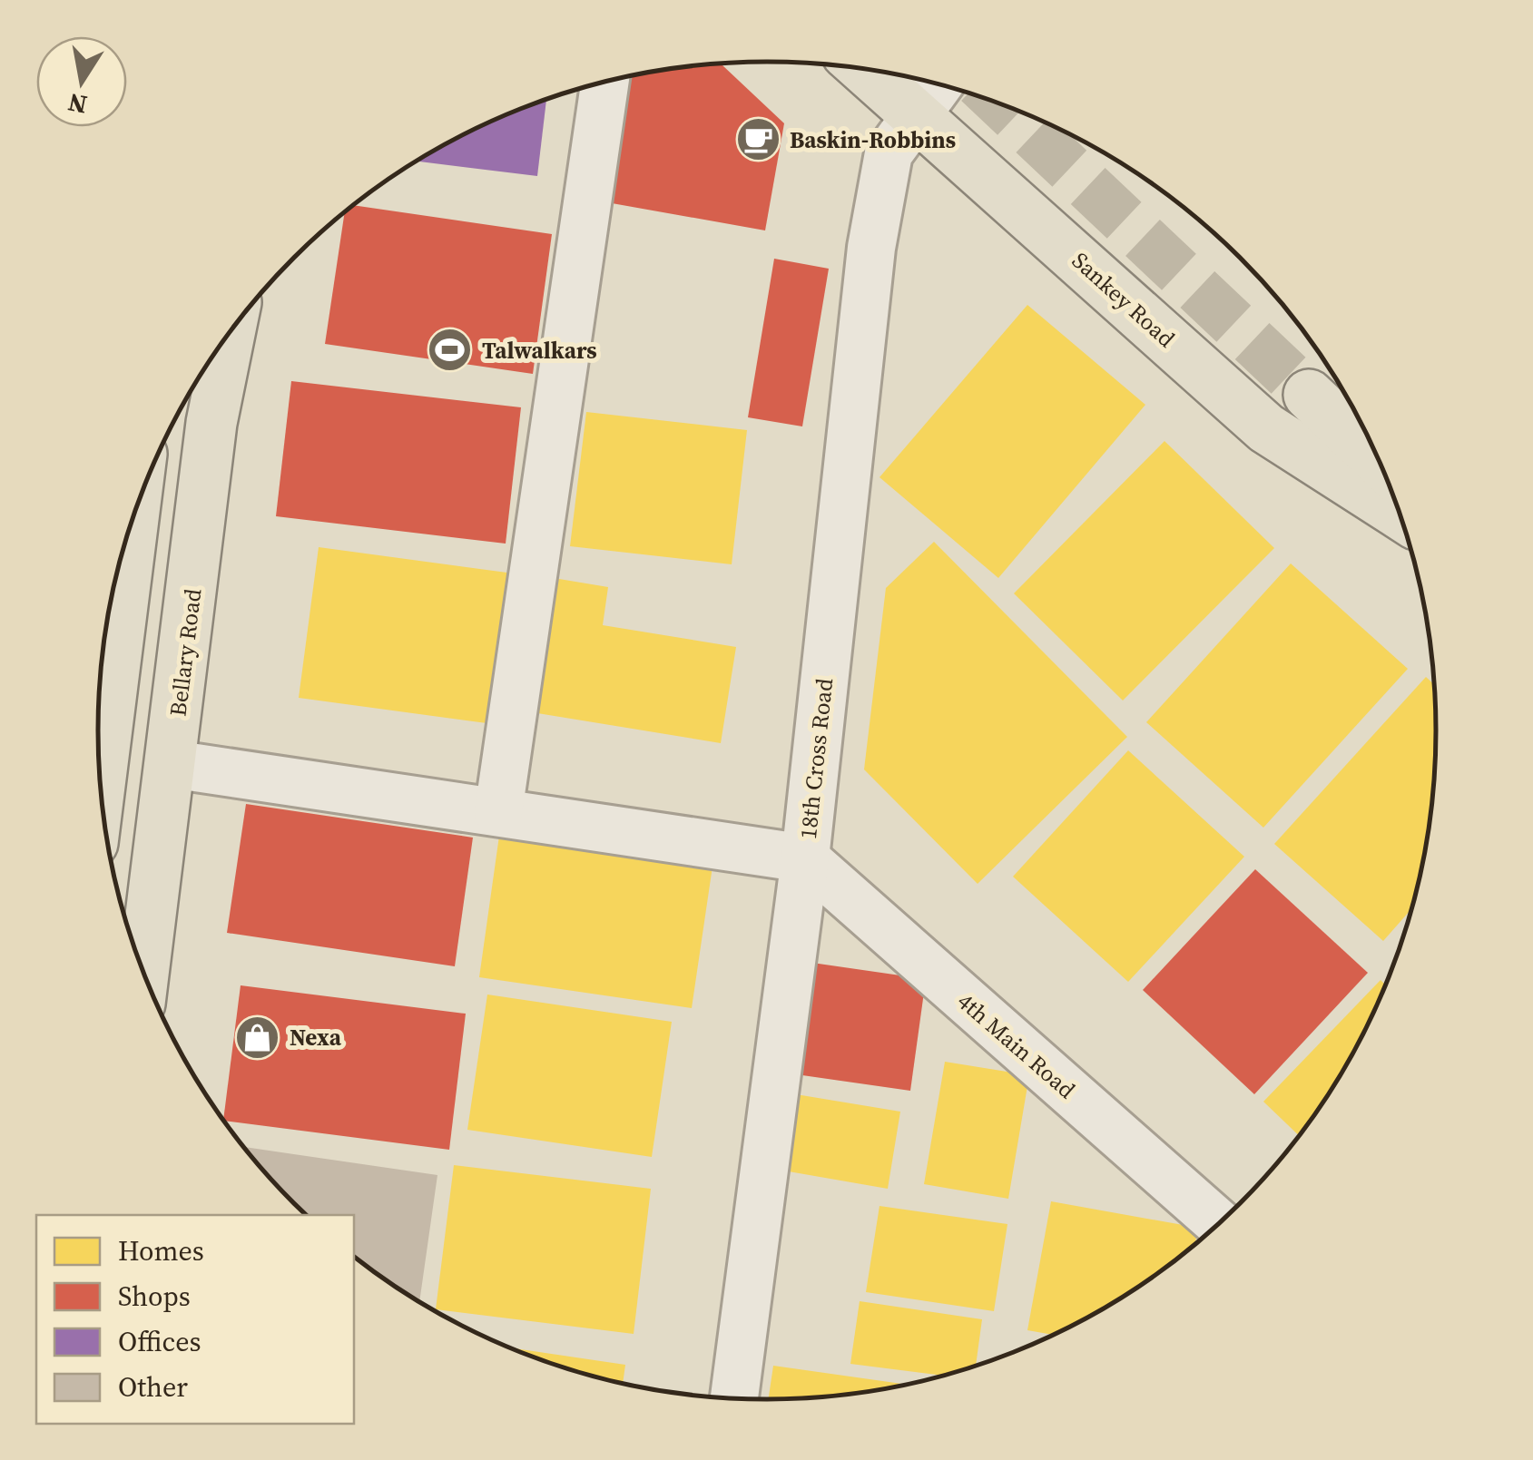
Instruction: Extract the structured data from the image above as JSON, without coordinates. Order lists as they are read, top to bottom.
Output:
{
  "streets": {
    "main road": ["Sankey Road", "Bellary Road"],
    "street": ["18th Cross Road", "4th Main Road"]
  },
  "crossings": [
    ["Sankey Road", "18th Cross Road"],
    ["18th Cross Road", "4th Main Road"]
  ],
  "places": {
    "cafe": ["Baskin-Robbins"],
    "sports": ["Talwalkars"],
    "shop": ["Nexa"]
  },
  "legend": [
    "Homes",
    "Shops",
    "Offices",
    "Other"
  ],
  "north": "bottom"
}
